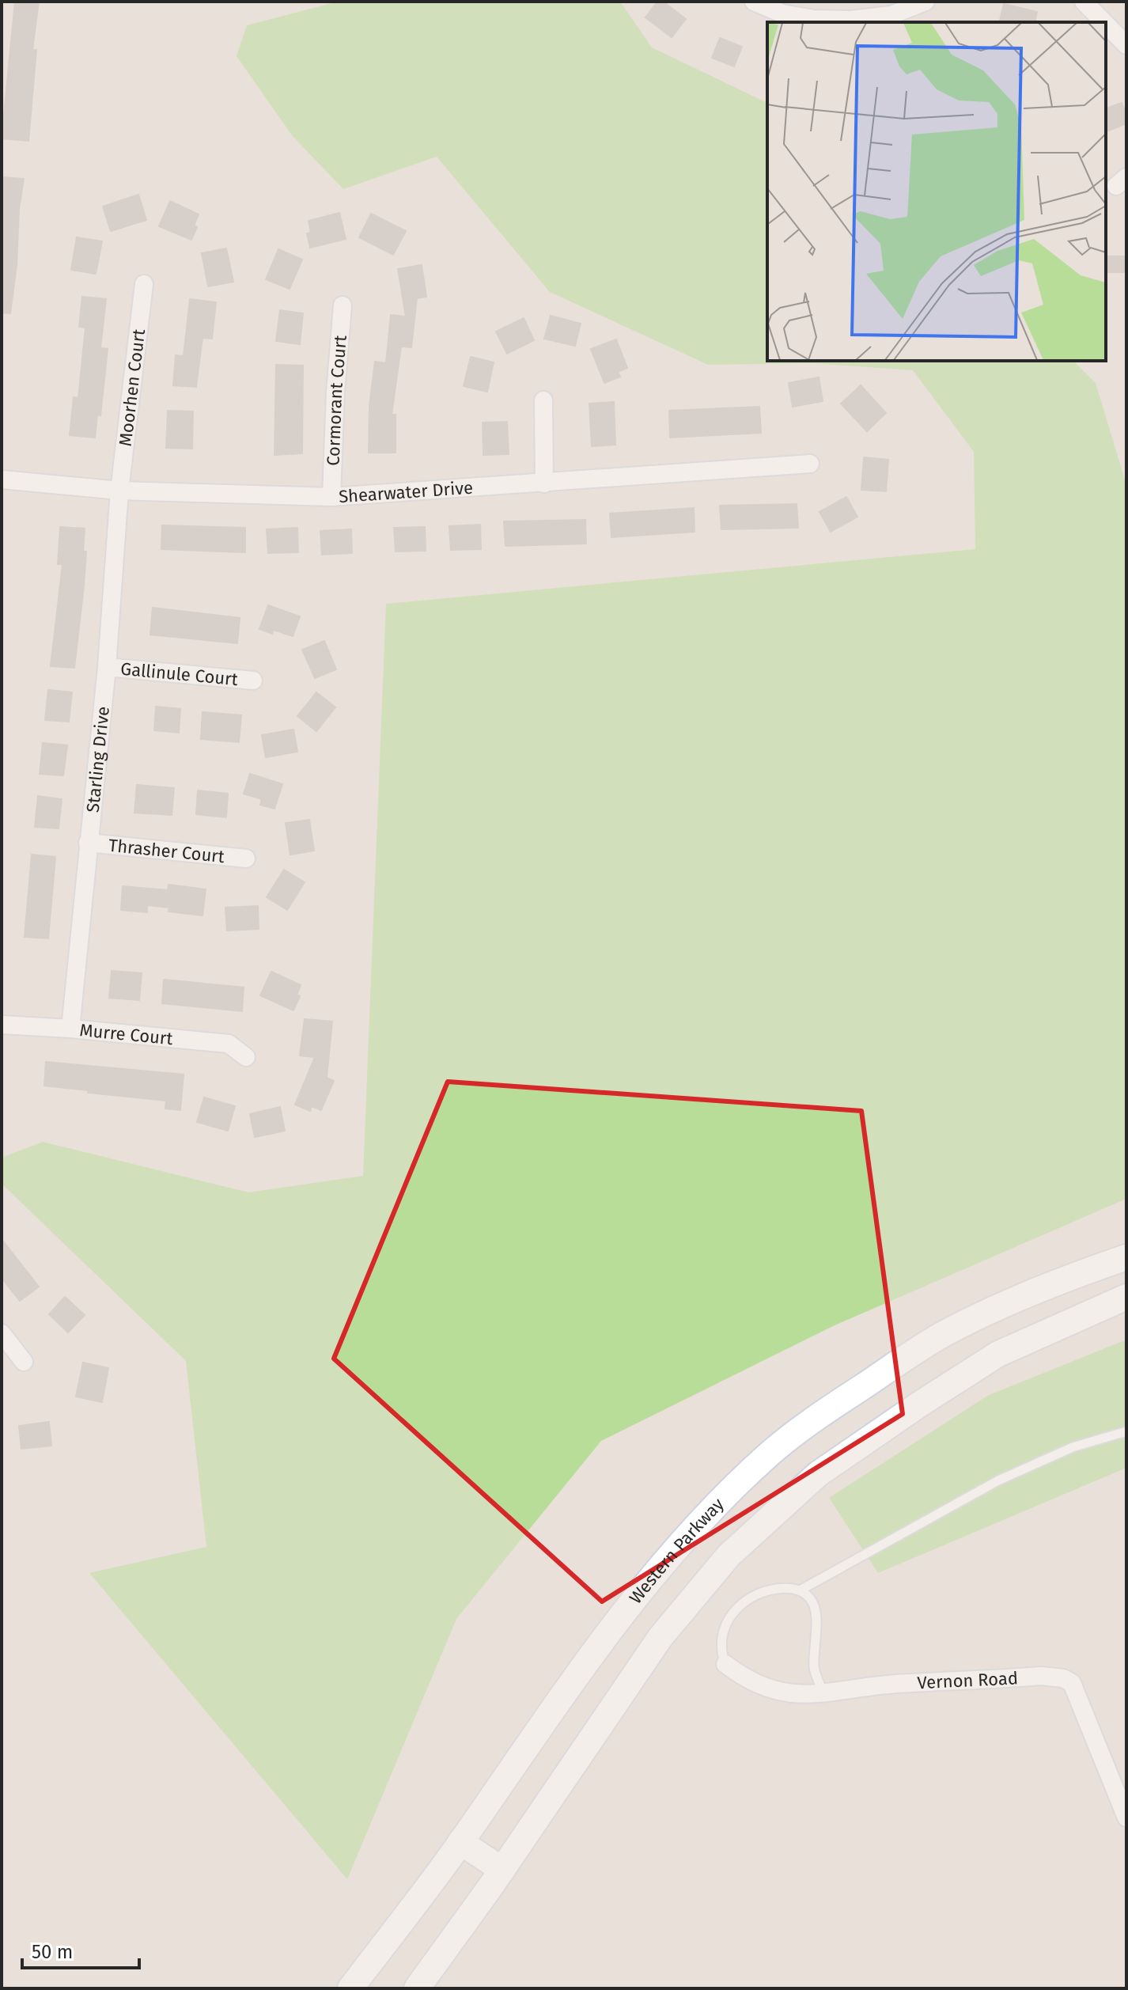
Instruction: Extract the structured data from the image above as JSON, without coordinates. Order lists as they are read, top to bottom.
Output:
{
  "streets": {
    "main road": ["Western Parkway"],
    "street": [
      "Moorhen Court",
      "Cormorant Court",
      "Shearwater Drive",
      "Gallinule Court",
      "Starling Drive",
      "Thrasher Court",
      "Murre Court",
      "Vernon Road"
    ]
  },
  "crossings": [
    ["Moorhen Court", "Shearwater Drive"],
    ["Moorhen Court", "Starling Drive"],
    ["Cormorant Court", "Shearwater Drive"],
    ["Shearwater Drive", "Starling Drive"],
    ["Gallinule Court", "Starling Drive"],
    ["Starling Drive", "Thrasher Court"],
    ["Starling Drive", "Murre Court"]
  ],
  "scale_bar": "50 m"
}
